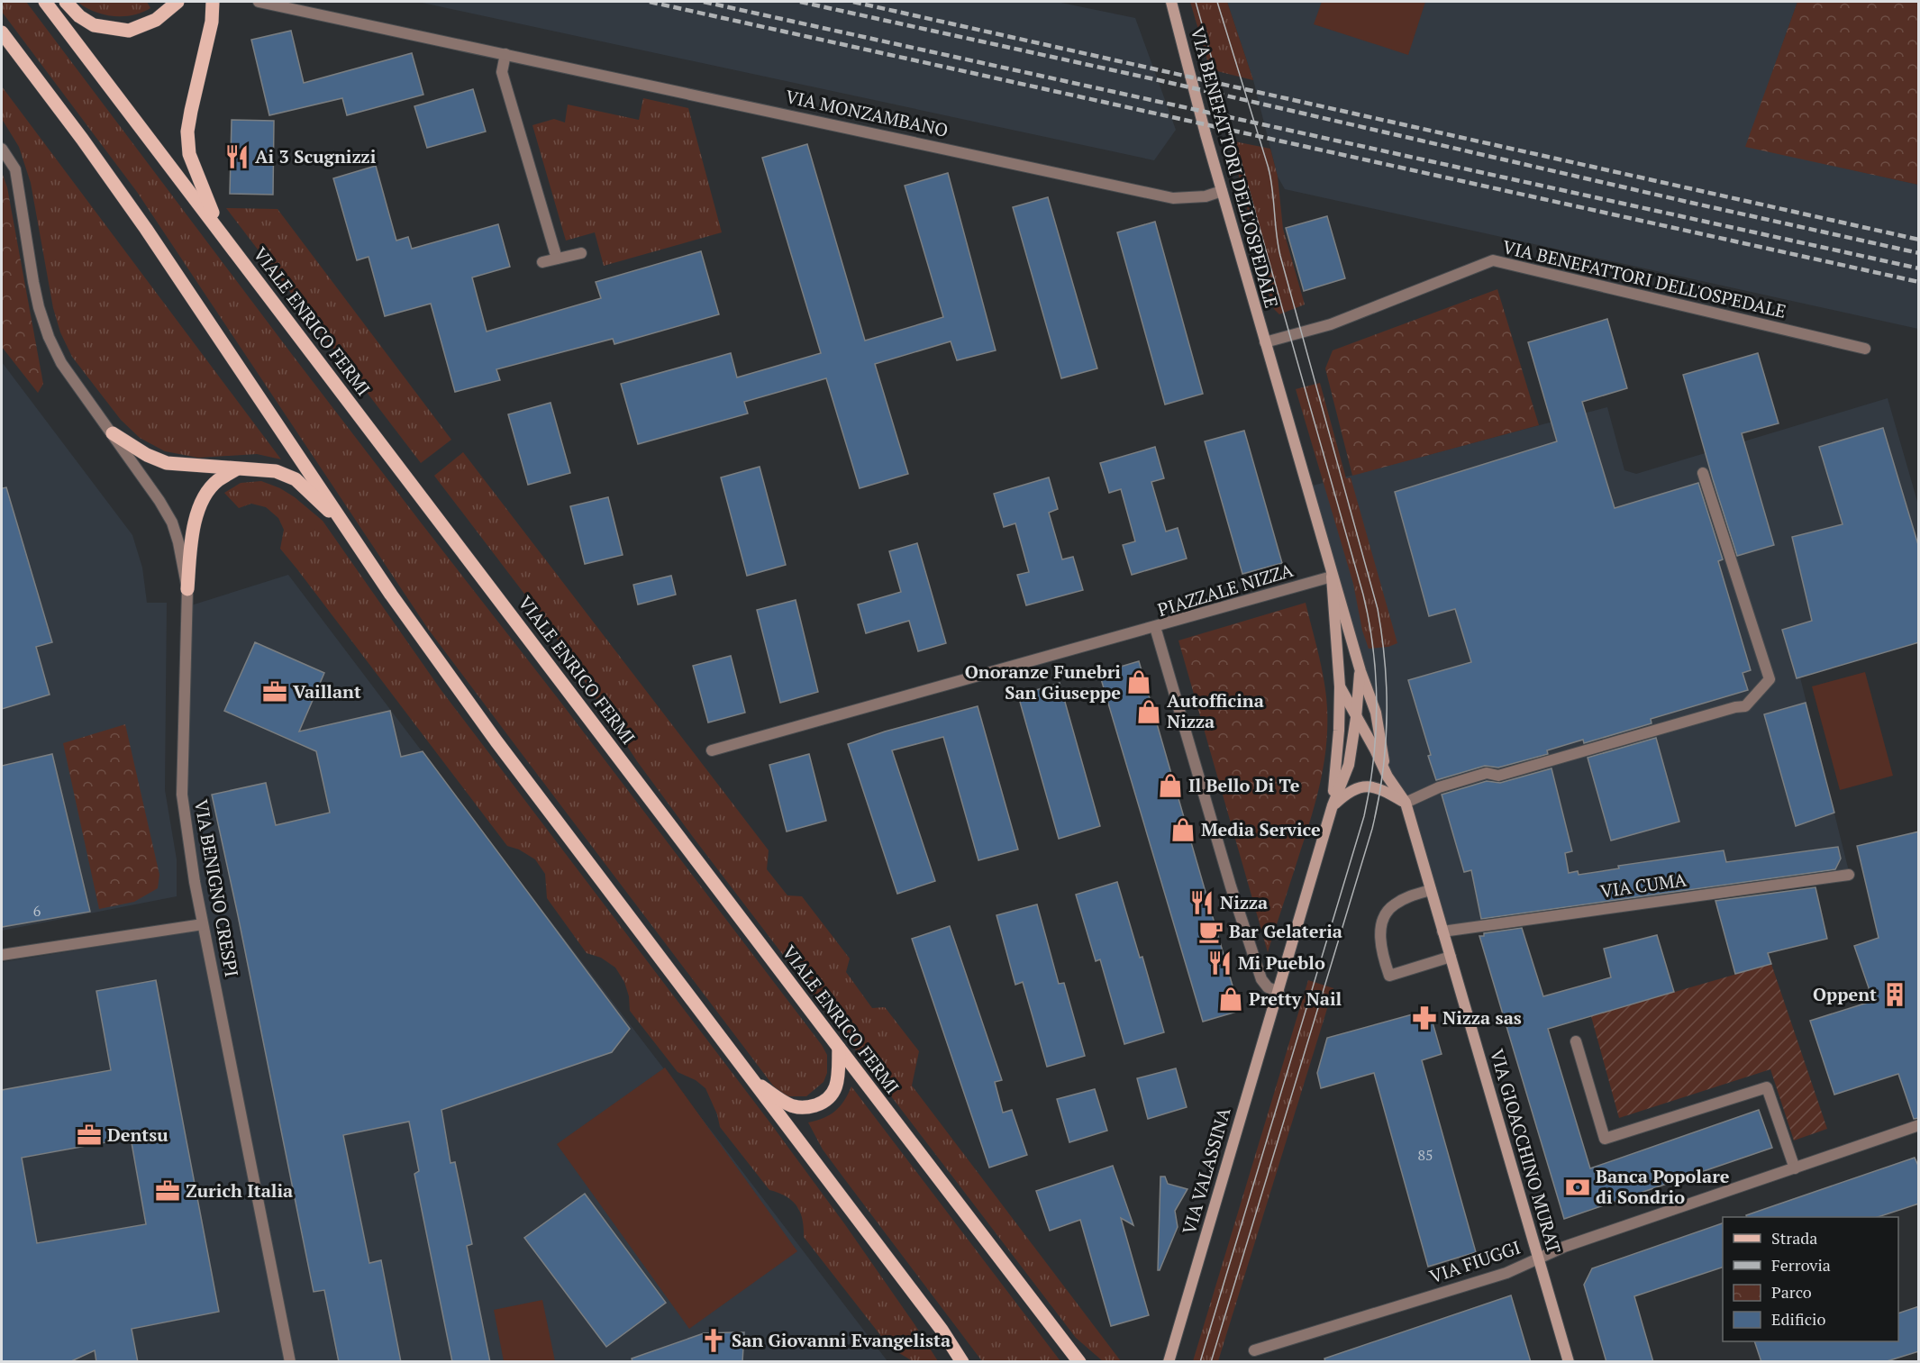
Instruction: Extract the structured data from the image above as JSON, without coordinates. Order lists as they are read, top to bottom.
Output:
{
  "streets": {
    "main road": [
      "VIA BENEFATTORI DELL'OSPEDALE",
      "VIALE ENRICO FERMI",
      "VIA GIOACCHINO MURAT",
      "VIA VALASSINA"
    ],
    "street": [
      "VIA MONZAMBANO",
      "PIAZZALE NIZZA",
      "VIA CUMA",
      "VIA BENIGNO CRESPI",
      "VIA FIUGGI"
    ]
  },
  "crossings": [
    ["VIA MONZAMBANO", "VIA BENEFATTORI DELL'OSPEDALE"],
    ["VIA BENEFATTORI DELL'OSPEDALE", "PIAZZALE NIZZA"],
    ["VIA BENEFATTORI DELL'OSPEDALE", "VIA GIOACCHINO MURAT"],
    ["PIAZZALE NIZZA", "VIA GIOACCHINO MURAT"],
    ["PIAZZALE NIZZA", "VIA VALASSINA"],
    ["VIA CUMA", "VIA GIOACCHINO MURAT"],
    ["VIA GIOACCHINO MURAT", "VIA FIUGGI"]
  ],
  "places": {
    "restaurant": ["Ai 3 Scugnizzi", "Nizza", "Mi Pueblo"],
    "shop": [
      "Onoranze Funebri San Giuseppe",
      "Autofficina Nizza",
      "Il Bello Di Te",
      "Media Service",
      "Pretty Nail"
    ],
    "office": ["Vaillant", "Dentsu", "Zurich Italia"],
    "cafe": ["Bar Gelateria"],
    "building": ["Oppent"],
    "pharmacy": ["Nizza sas"],
    "bank": ["Banca Popolare di Sondrio"],
    "church": ["San Giovanni Evangelista"]
  },
  "house_numbers": ["6", "85"],
  "legend": [
    "Strada",
    "Ferrovia",
    "Parco",
    "Edificio"
  ]
}
